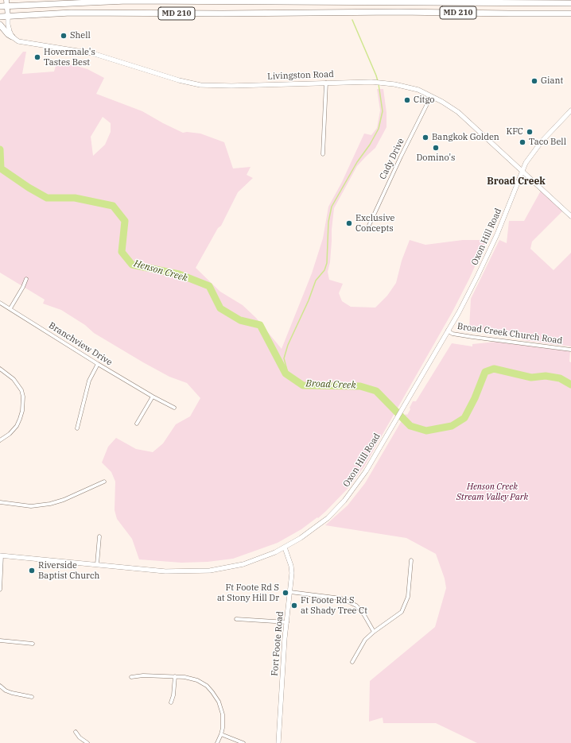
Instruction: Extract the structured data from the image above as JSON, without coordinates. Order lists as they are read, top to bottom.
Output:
{
  "streets": {
    "highway": ["MD 210"],
    "main road": ["Livingston Road", "Oxon Hill Road", "Fort Foote Road"],
    "street": ["Cady Drive", "Broad Creek Church Road", "Branchview Drive"]
  },
  "crossings": [
    ["Livingston Road", "Cady Drive"],
    ["Livingston Road", "Oxon Hill Road"],
    ["Oxon Hill Road", "Broad Creek Church Road"],
    ["Oxon Hill Road", "Fort Foote Road"]
  ],
  "districts": ["Broad Creek"],
  "water": ["Henson Creek", "Broad Creek"],
  "parks": ["Henson Creek Stream Valley Park"],
  "places": [
    "Shell",
    "Hovermale's Tastes Best",
    "Giant",
    "Citgo",
    "KFC",
    "Bangkok Golden",
    "Taco Bell",
    "Domino's",
    "Exclusive Concepts",
    "Riverside Baptist Church",
    "Ft Foote Rd S at Stony Hill Dr",
    "Ft Foote Rd S at Shady Tree Ct"
  ]
}
